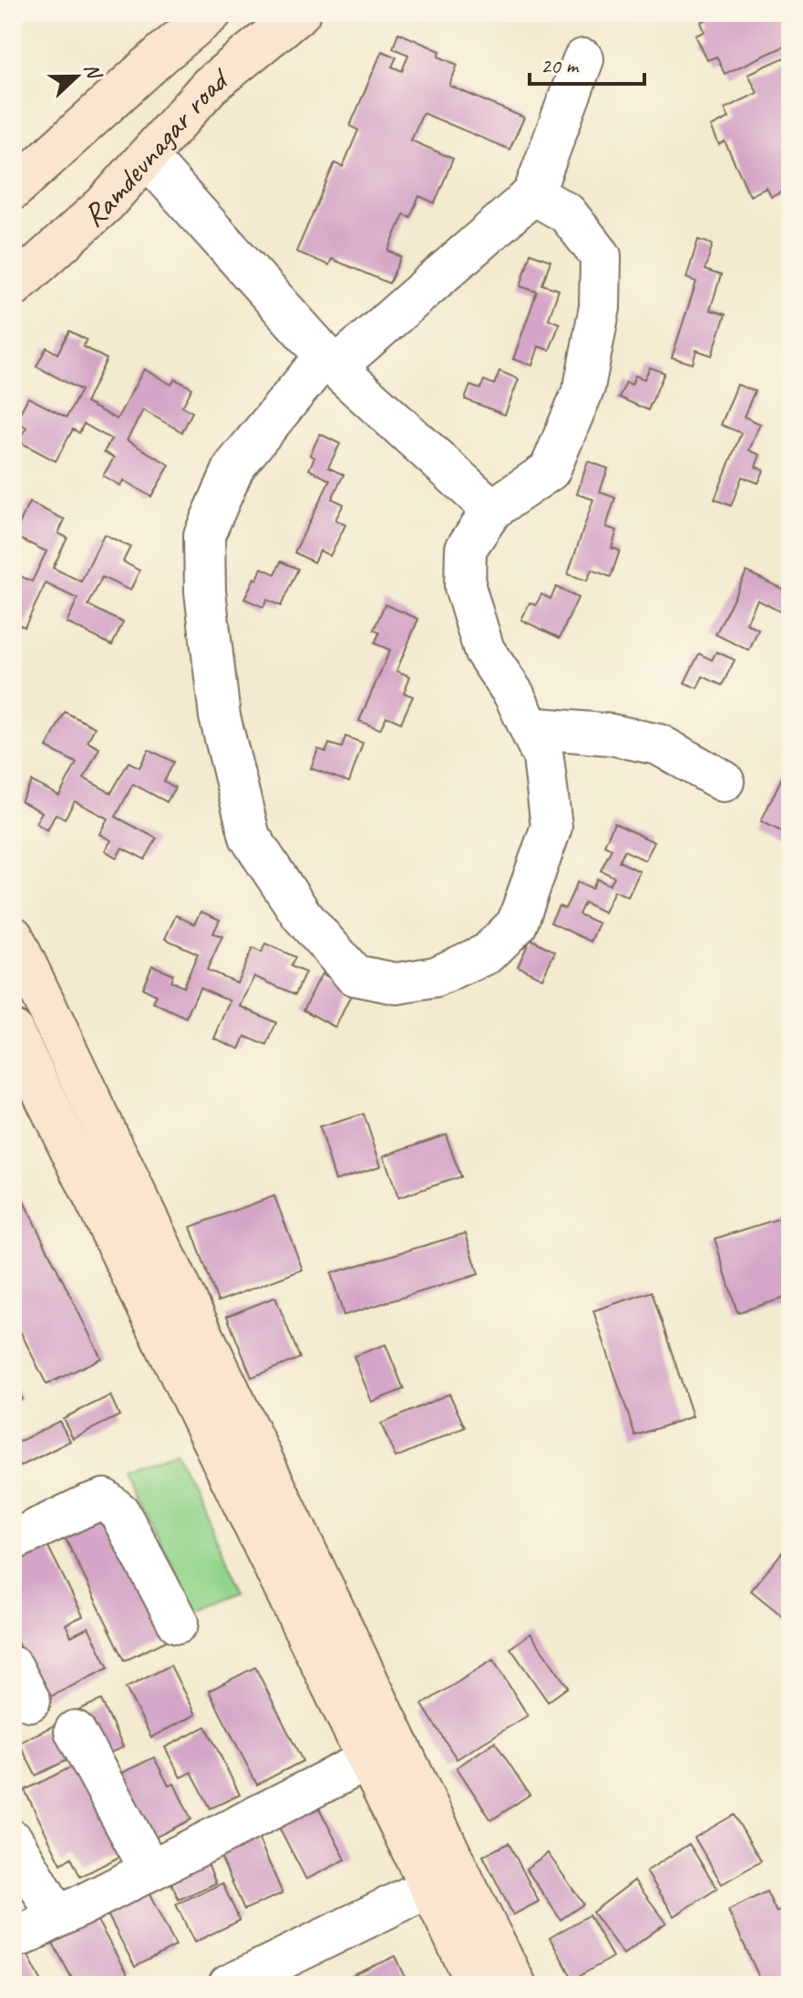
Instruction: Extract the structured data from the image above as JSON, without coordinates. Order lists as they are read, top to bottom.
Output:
{
  "streets": {
    "street": ["Ramdevnagar road"]
  },
  "scale_bar": "20 m",
  "north": "right"
}
